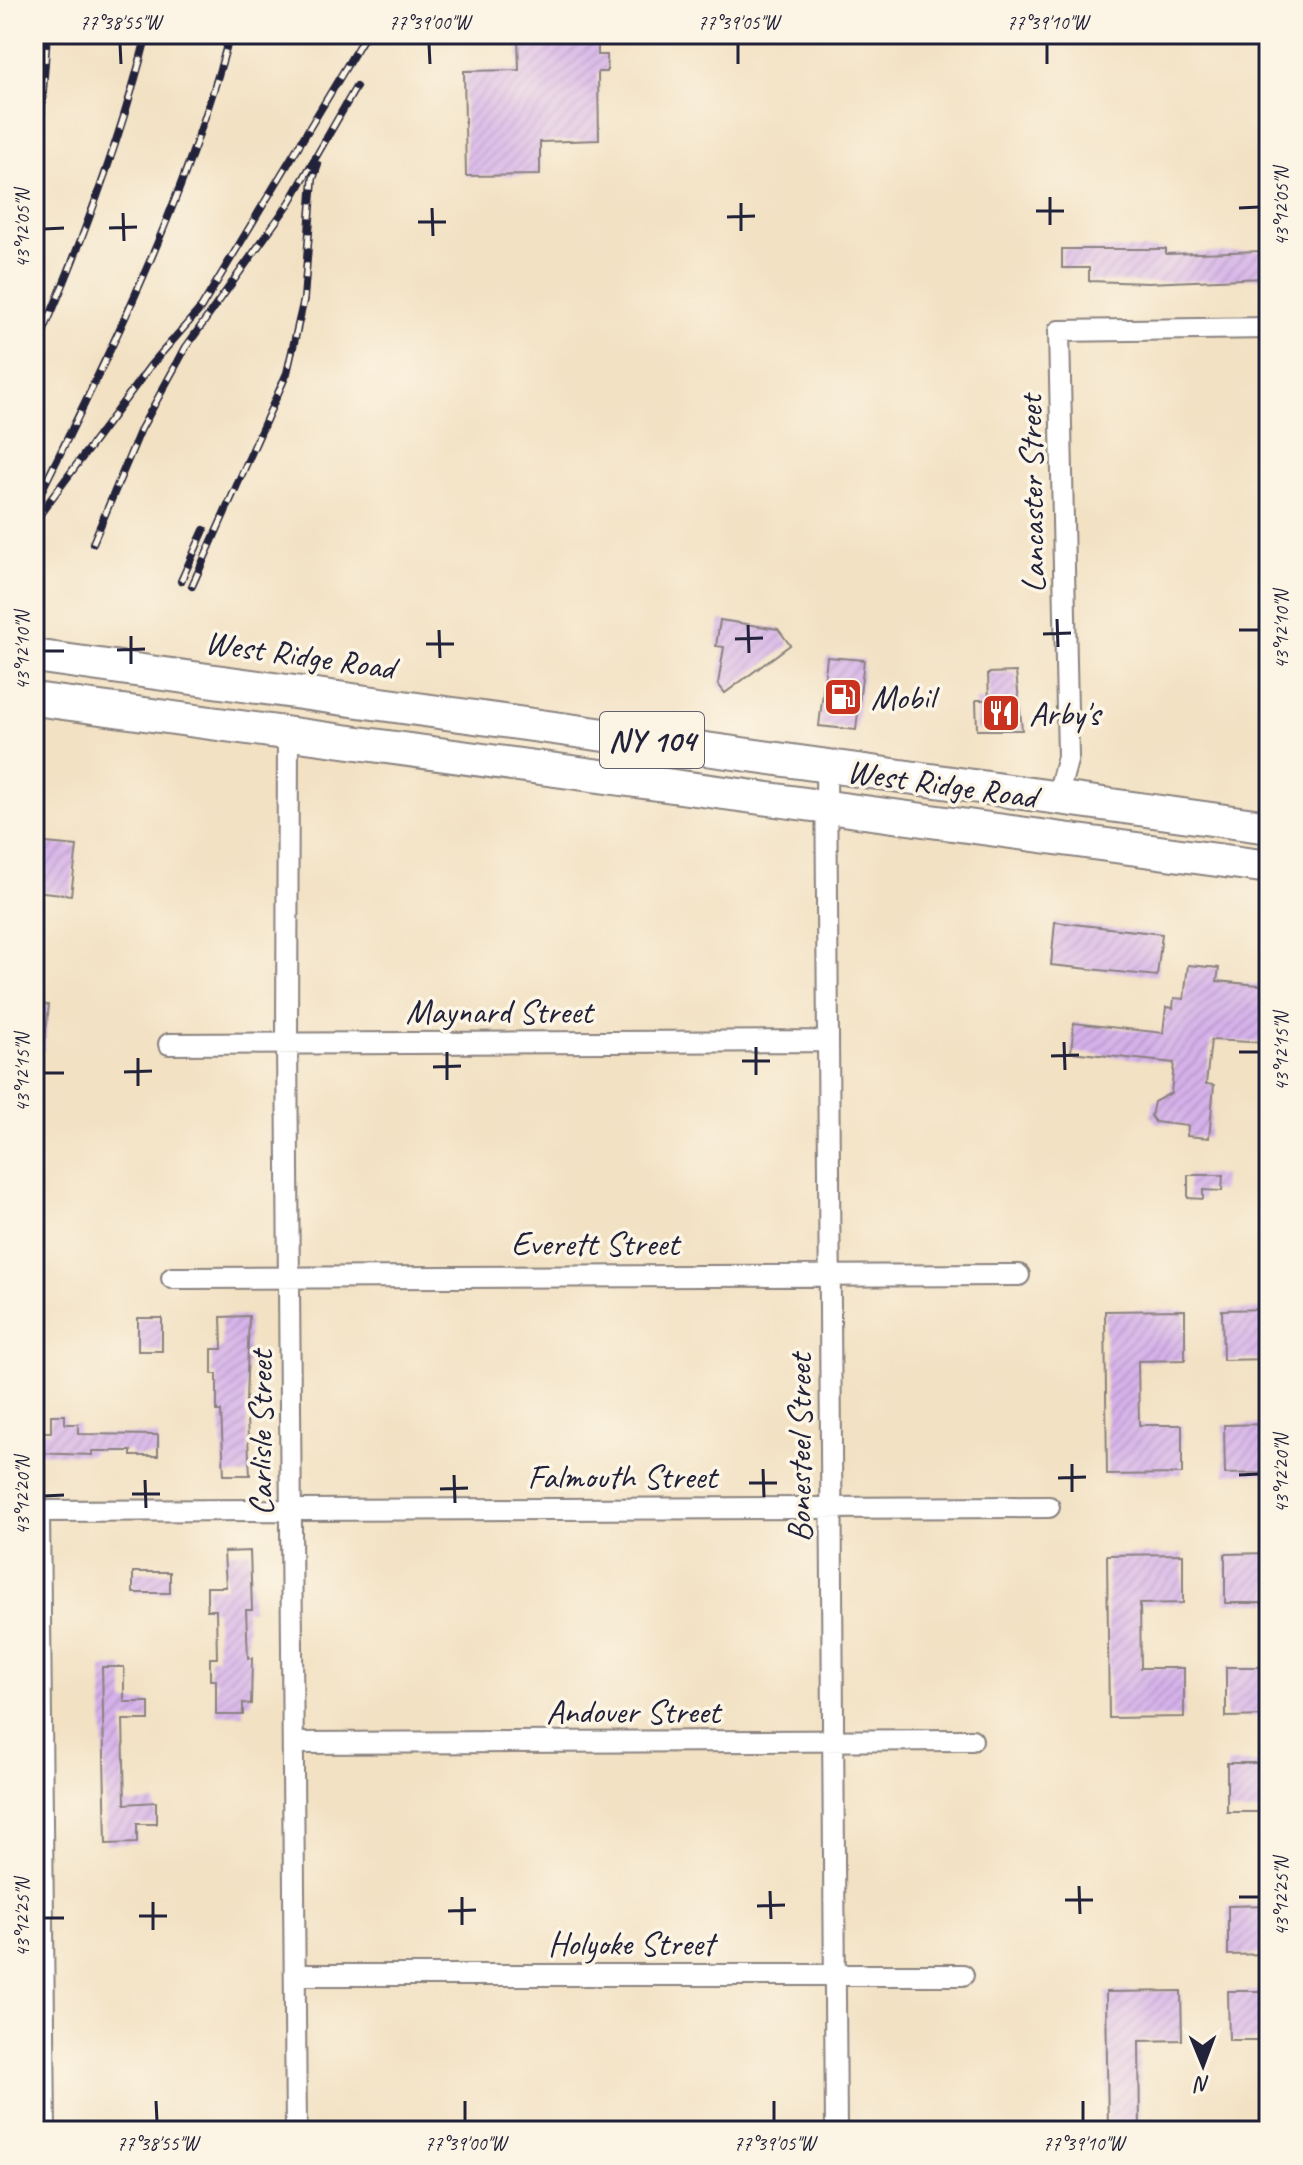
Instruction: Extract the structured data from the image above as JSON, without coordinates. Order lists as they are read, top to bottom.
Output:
{
  "streets": {
    "highway": ["West Ridge Road", "NY 104"],
    "street": [
      "Lancaster Street",
      "Maynard Street",
      "Everett Street",
      "Carlisle Street",
      "Bonesteel Street",
      "Falmouth Street",
      "Andover Street",
      "Holyoke Street"
    ]
  },
  "crossings": [
    ["Lancaster Street", "West Ridge Road"],
    ["West Ridge Road", "Carlisle Street"],
    ["West Ridge Road", "Bonesteel Street"],
    ["Maynard Street", "Carlisle Street"],
    ["Maynard Street", "Bonesteel Street"],
    ["Everett Street", "Carlisle Street"],
    ["Everett Street", "Bonesteel Street"],
    ["Carlisle Street", "Falmouth Street"],
    ["Carlisle Street", "Andover Street"],
    ["Carlisle Street", "Holyoke Street"],
    ["Bonesteel Street", "Falmouth Street"],
    ["Bonesteel Street", "Andover Street"],
    ["Bonesteel Street", "Holyoke Street"]
  ],
  "places": {
    "fuel station": ["Mobil"],
    "restaurant": ["Arby's"]
  },
  "north": "bottom",
  "coordinates": [
    "77°38'55\"W",
    "77°39'00\"W",
    "77°39'05\"W",
    "77°39'10\"W",
    "43°12'05\"N",
    "43°12'10\"N",
    "43°12'15\"N",
    "43°12'20\"N",
    "43°12'25\"N"
  ]
}
